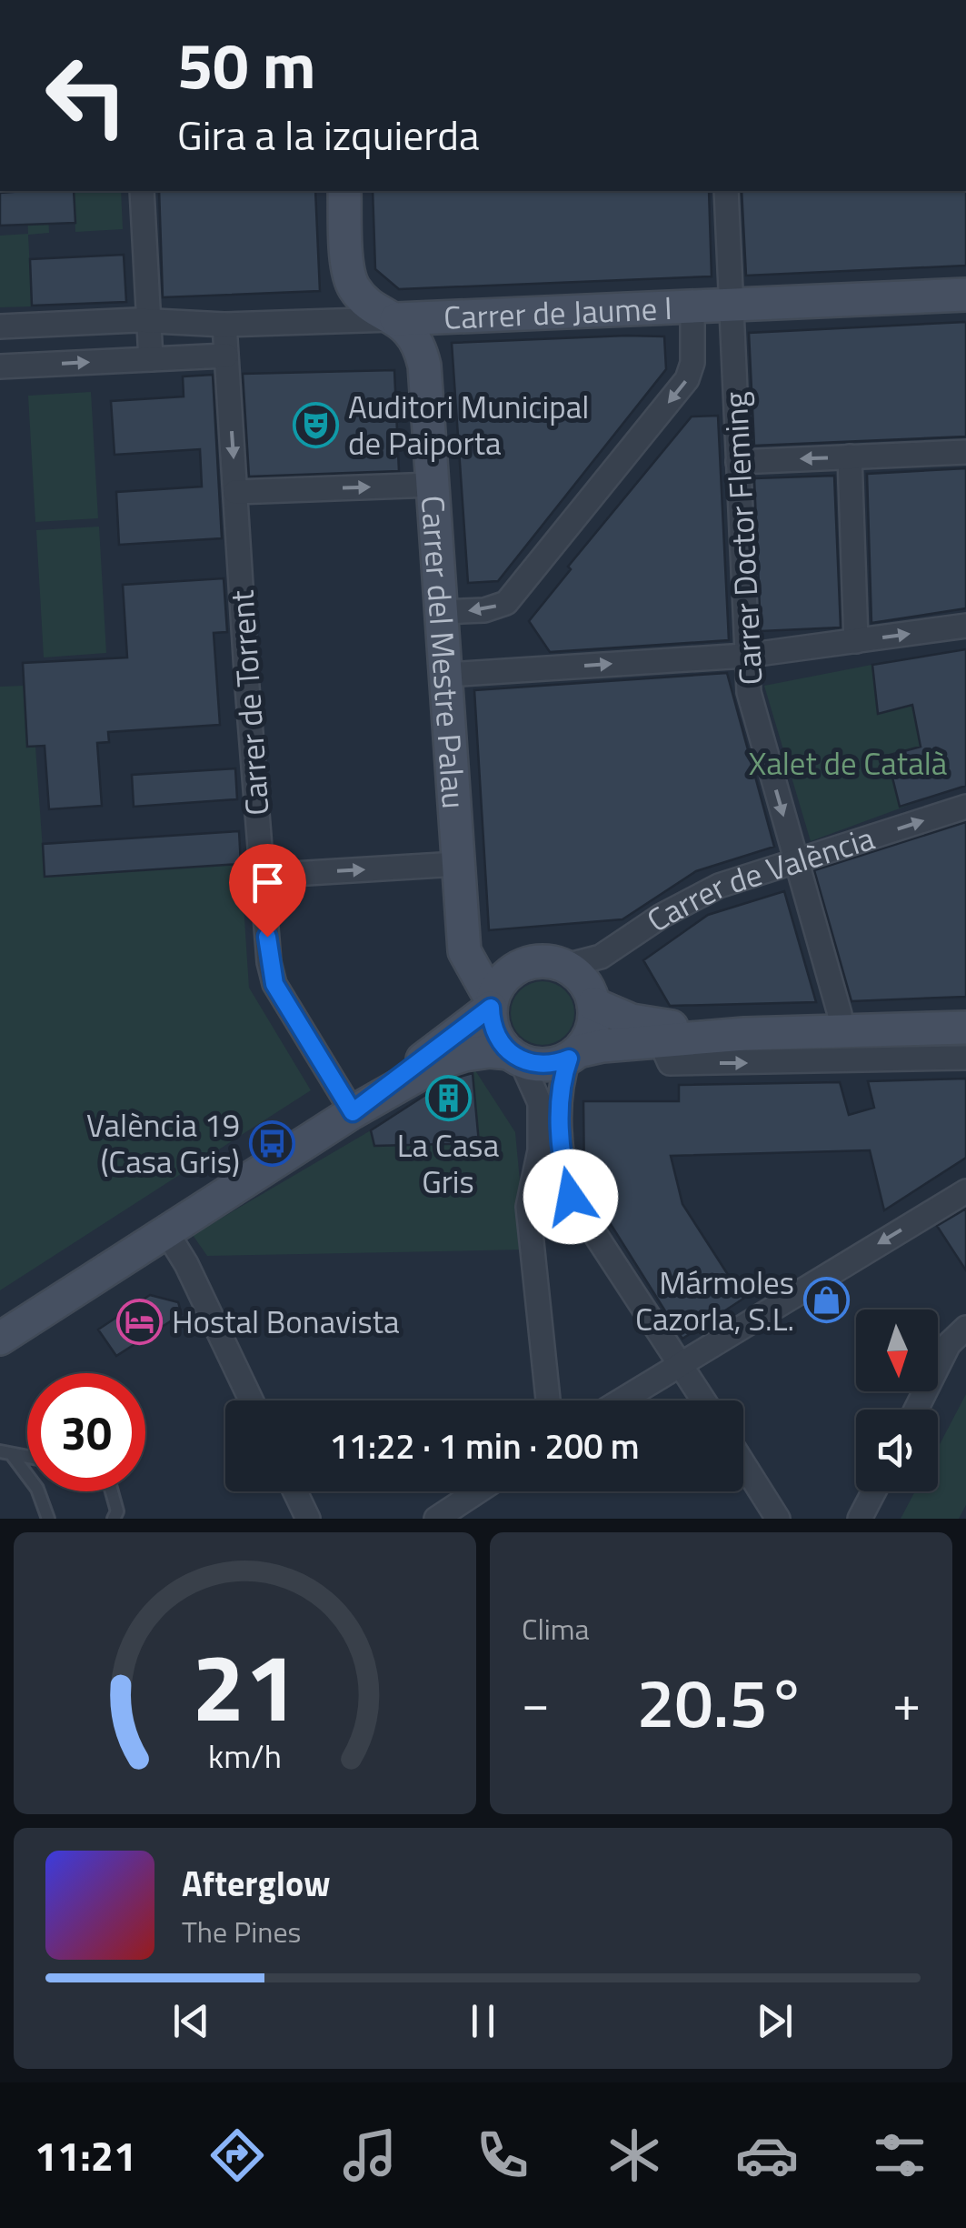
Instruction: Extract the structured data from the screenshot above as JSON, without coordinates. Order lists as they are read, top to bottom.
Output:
{
  "streets": {
    "street": [
      "Carrer de Jaume I",
      "Carrer Doctor Fleming",
      "Carrer del Mestre Palau",
      "Carrer de Torrent",
      "Carrer de València"
    ]
  },
  "crossings": [
    ["Carrer de Jaume I", "Carrer Doctor Fleming"],
    ["Carrer de Jaume I", "Carrer del Mestre Palau"],
    ["Carrer de Jaume I", "Carrer de Torrent"],
    ["Carrer Doctor Fleming", "Carrer de València"],
    ["Carrer del Mestre Palau", "Carrer de València"]
  ],
  "parks": ["Xalet de Català"],
  "places": {
    "theatre": ["Auditori Municipal de Paiporta"],
    "building": ["La Casa Gris"],
    "bus stop": ["València 19 (Casa Gris)"],
    "shop": ["Mármoles Cazorla, S.L."],
    "hotel": ["Hostal Bonavista"]
  },
  "north": "bottom",
  "page": {
    "turn": ["50 m", "Gira a la izquierda"],
    "limit": "30",
    "trip": "11:22 · 1 min · 200 m",
    "tile": "Clima",
    "heat": ["−", "20.5°", "+"],
    "song": ["Afterglow", "The Pines"],
    "tabs": "11:21",
    "gauge": ["21", "km/h"]
  }
}
